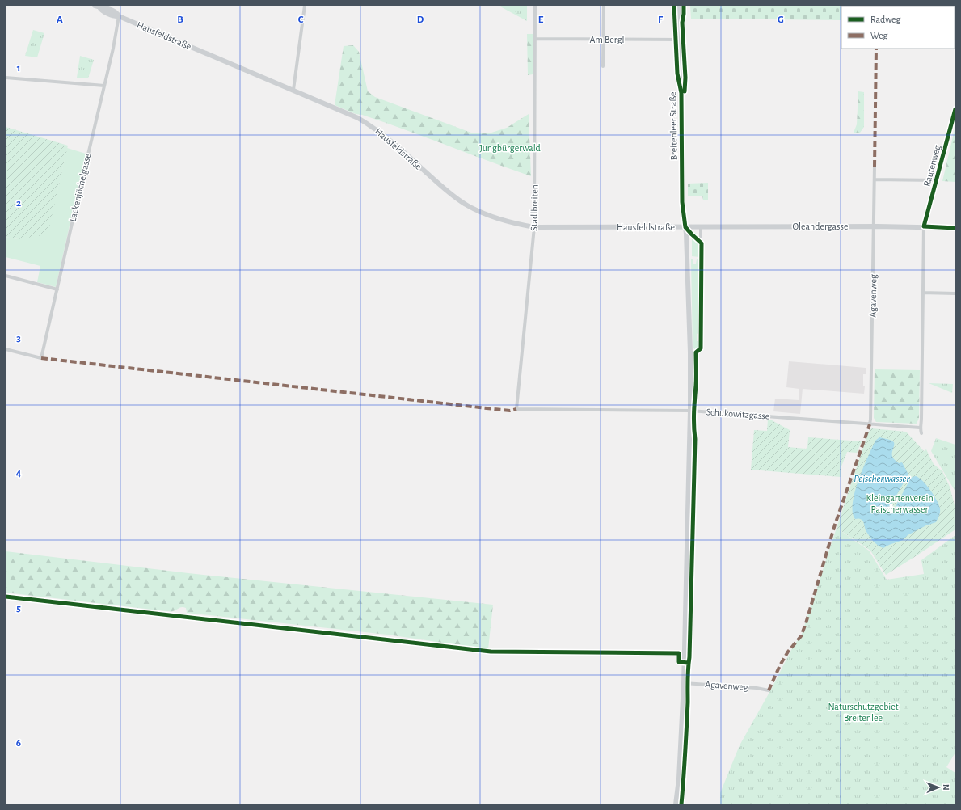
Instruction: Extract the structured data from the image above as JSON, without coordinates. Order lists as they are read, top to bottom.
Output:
{
  "streets": {
    "street": [
      "Hausfeldstraße",
      "Am Bergl",
      "Breitenleer Straße",
      "Rautenweg",
      "Lackenjöchelgasse",
      "Stadlbreiten",
      "Oleandergasse",
      "Agavenweg",
      "Schukowitzgasse"
    ]
  },
  "crossings": [
    ["Hausfeldstraße", "Breitenleer Straße"],
    ["Hausfeldstraße", "Lackenjöchelgasse"],
    ["Hausfeldstraße", "Stadlbreiten"],
    ["Hausfeldstraße", "Oleandergasse"],
    ["Am Bergl", "Breitenleer Straße"],
    ["Am Bergl", "Stadlbreiten"],
    ["Breitenleer Straße", "Oleandergasse"],
    ["Breitenleer Straße", "Agavenweg"],
    ["Breitenleer Straße", "Schukowitzgasse"],
    ["Rautenweg", "Oleandergasse"],
    ["Rautenweg", "Schukowitzgasse"],
    ["Stadlbreiten", "Schukowitzgasse"],
    ["Oleandergasse", "Agavenweg"],
    ["Agavenweg", "Schukowitzgasse"]
  ],
  "water": ["Peischerwasser"],
  "parks": ["Jungbürgerwald", "Kleingartenverein Paischerwasser", "Naturschutzgebiet Breitenlee"],
  "legend": ["Radweg", "Weg"],
  "north": "right",
  "grid": {
    "columns": [
      "A",
      "B",
      "C",
      "D",
      "E",
      "F",
      "G"
    ],
    "rows": [
      "1",
      "2",
      "3",
      "4",
      "5",
      "6"
    ]
  }
}
